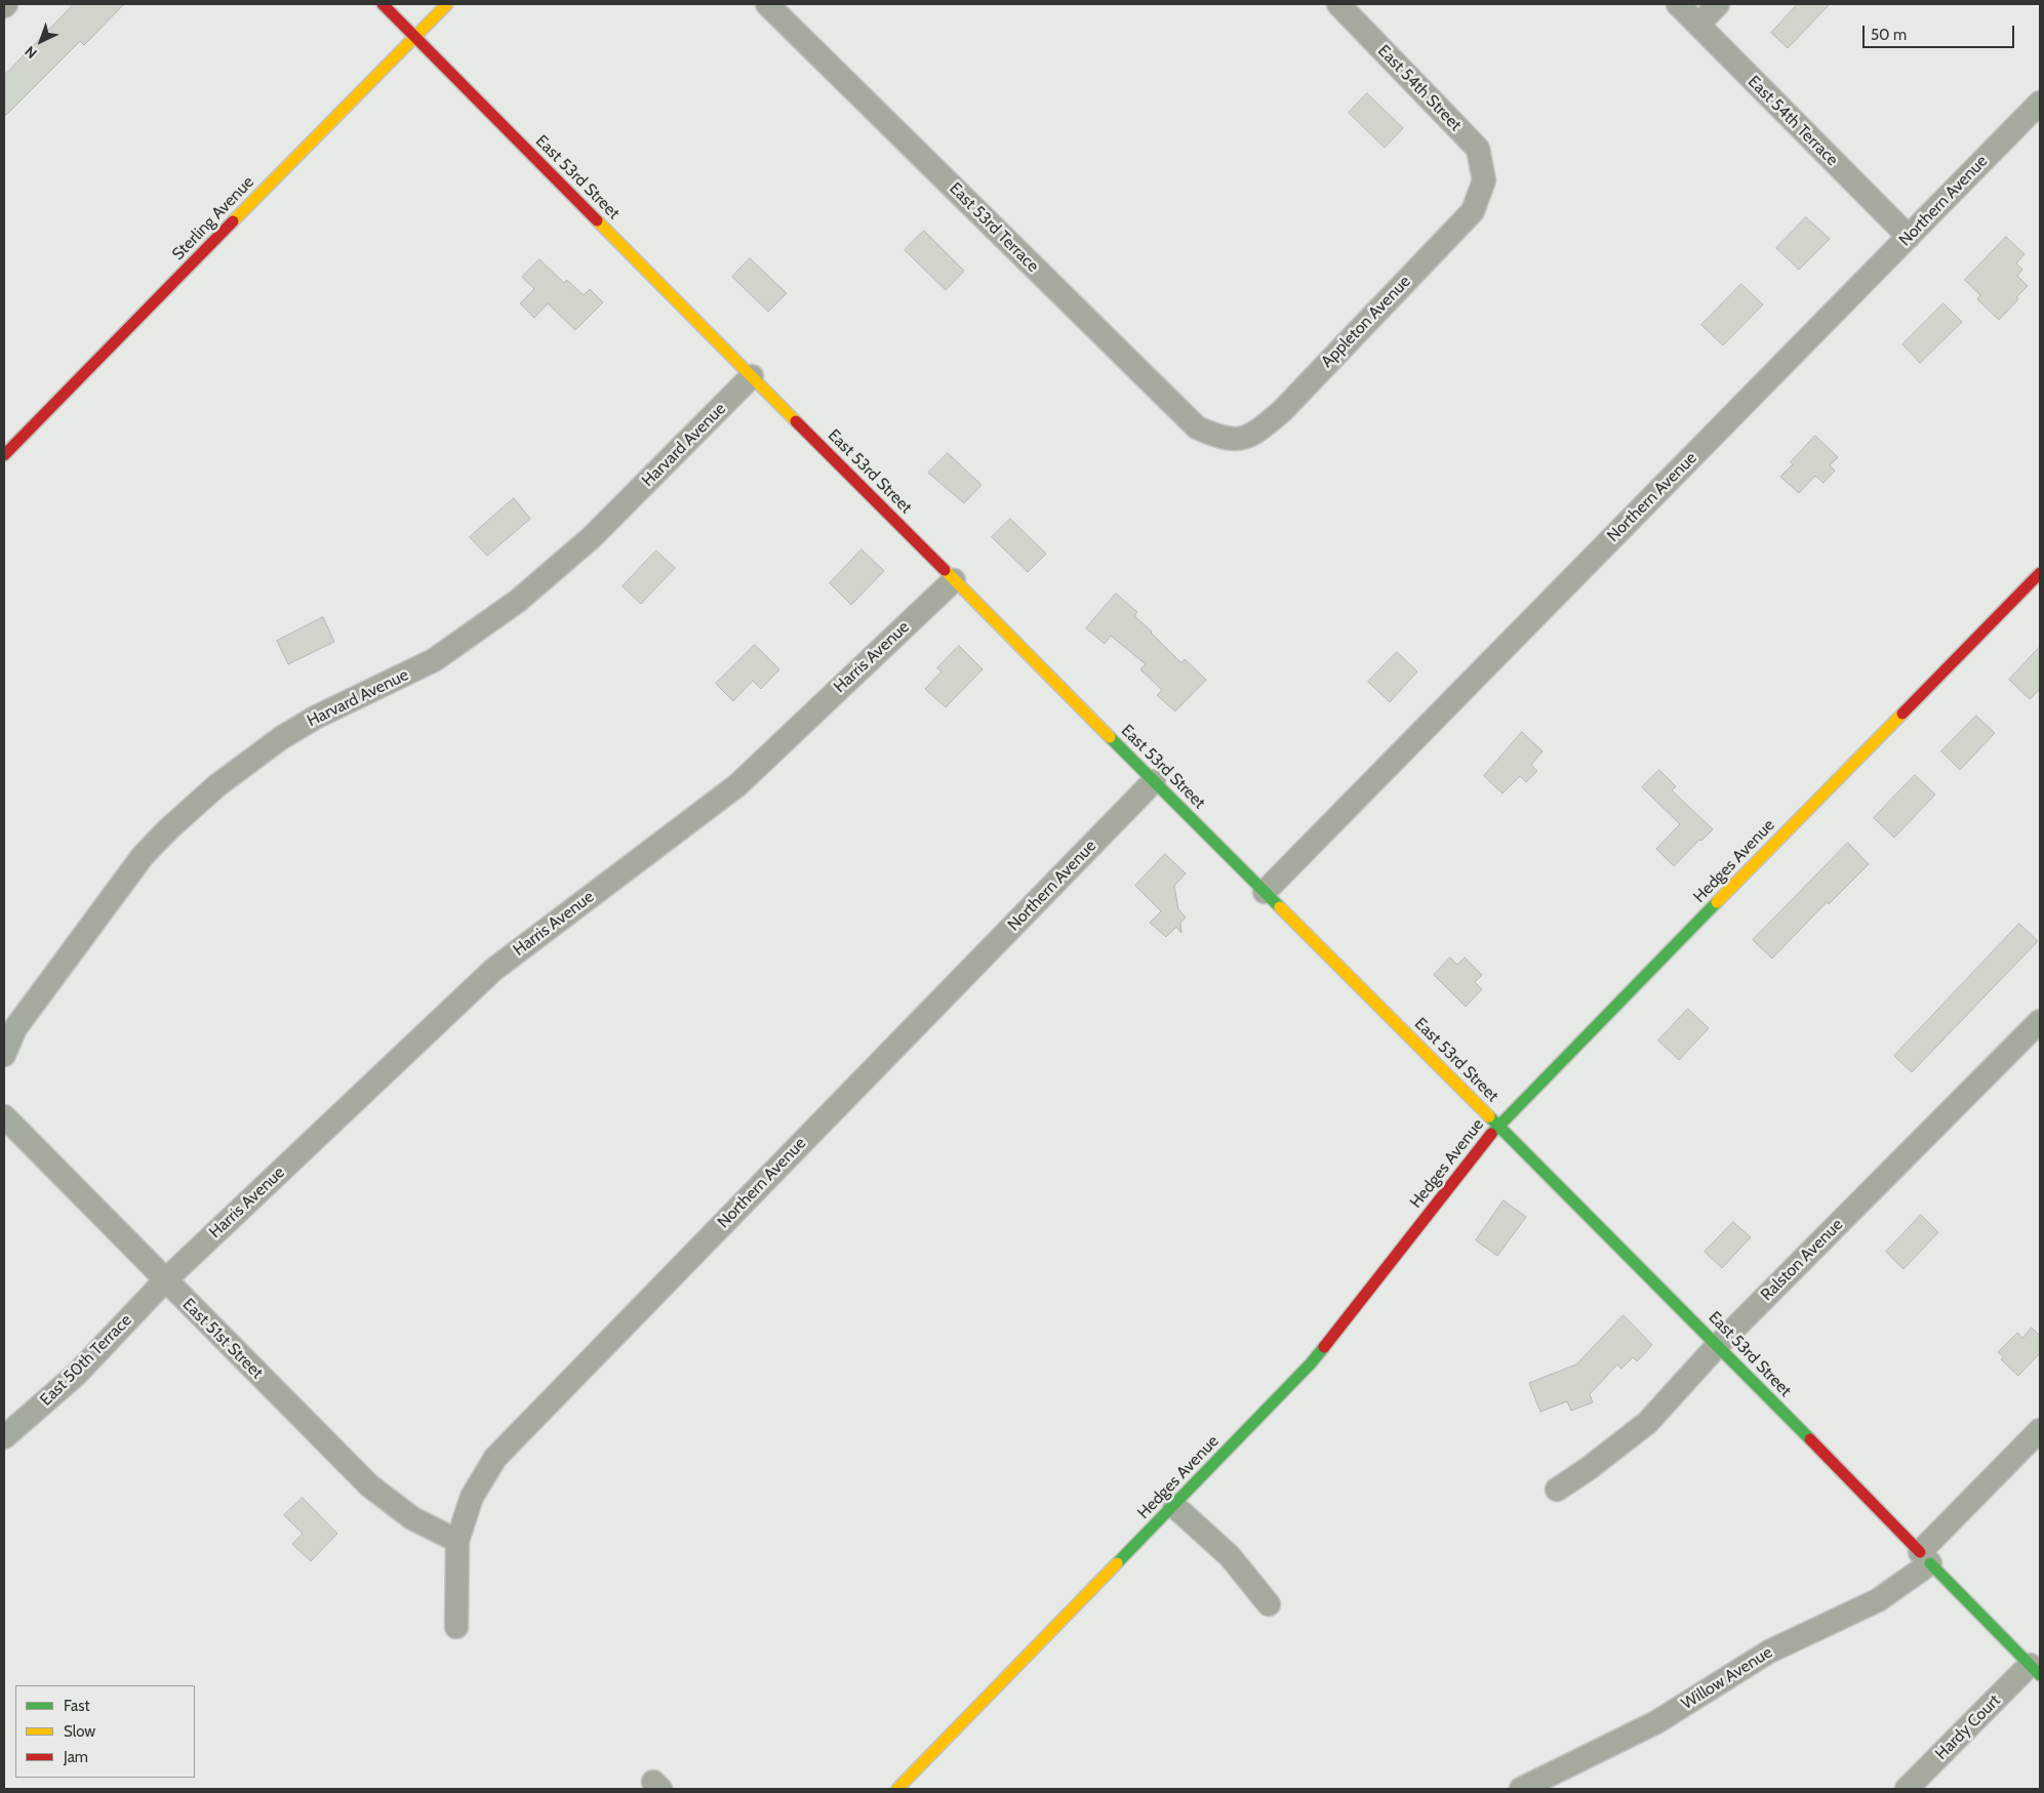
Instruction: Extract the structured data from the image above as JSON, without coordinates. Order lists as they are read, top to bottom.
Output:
{
  "streets": {
    "street": [
      "East 54th Street",
      "East 54th Terrace",
      "East 53rd Street",
      "Northern Avenue",
      "Sterling Avenue",
      "East 53rd Terrace",
      "Appleton Avenue",
      "Harvard Avenue",
      "Harris Avenue",
      "Hedges Avenue",
      "Ralston Avenue",
      "East 51st Street",
      "East 50th Terrace",
      "Willow Avenue",
      "Hardy Court"
    ]
  },
  "crossings": [
    ["East 54th Street", "Appleton Avenue"],
    ["East 54th Terrace", "Northern Avenue"],
    ["East 53rd Street", "Northern Avenue"],
    ["East 53rd Street", "Sterling Avenue"],
    ["East 53rd Street", "Harvard Avenue"],
    ["East 53rd Street", "Harris Avenue"],
    ["East 53rd Street", "Hedges Avenue"],
    ["East 53rd Street", "Ralston Avenue"],
    ["East 53rd Street", "Willow Avenue"],
    ["East 53rd Street", "Hardy Court"],
    ["Northern Avenue", "East 51st Street"],
    ["East 53rd Terrace", "Appleton Avenue"],
    ["Harris Avenue", "East 51st Street"],
    ["Harris Avenue", "East 50th Terrace"],
    ["East 51st Street", "East 50th Terrace"]
  ],
  "legend": ["Fast", "Slow", "Jam"],
  "scale_bar": "50 m",
  "north": "bottom left"
}
